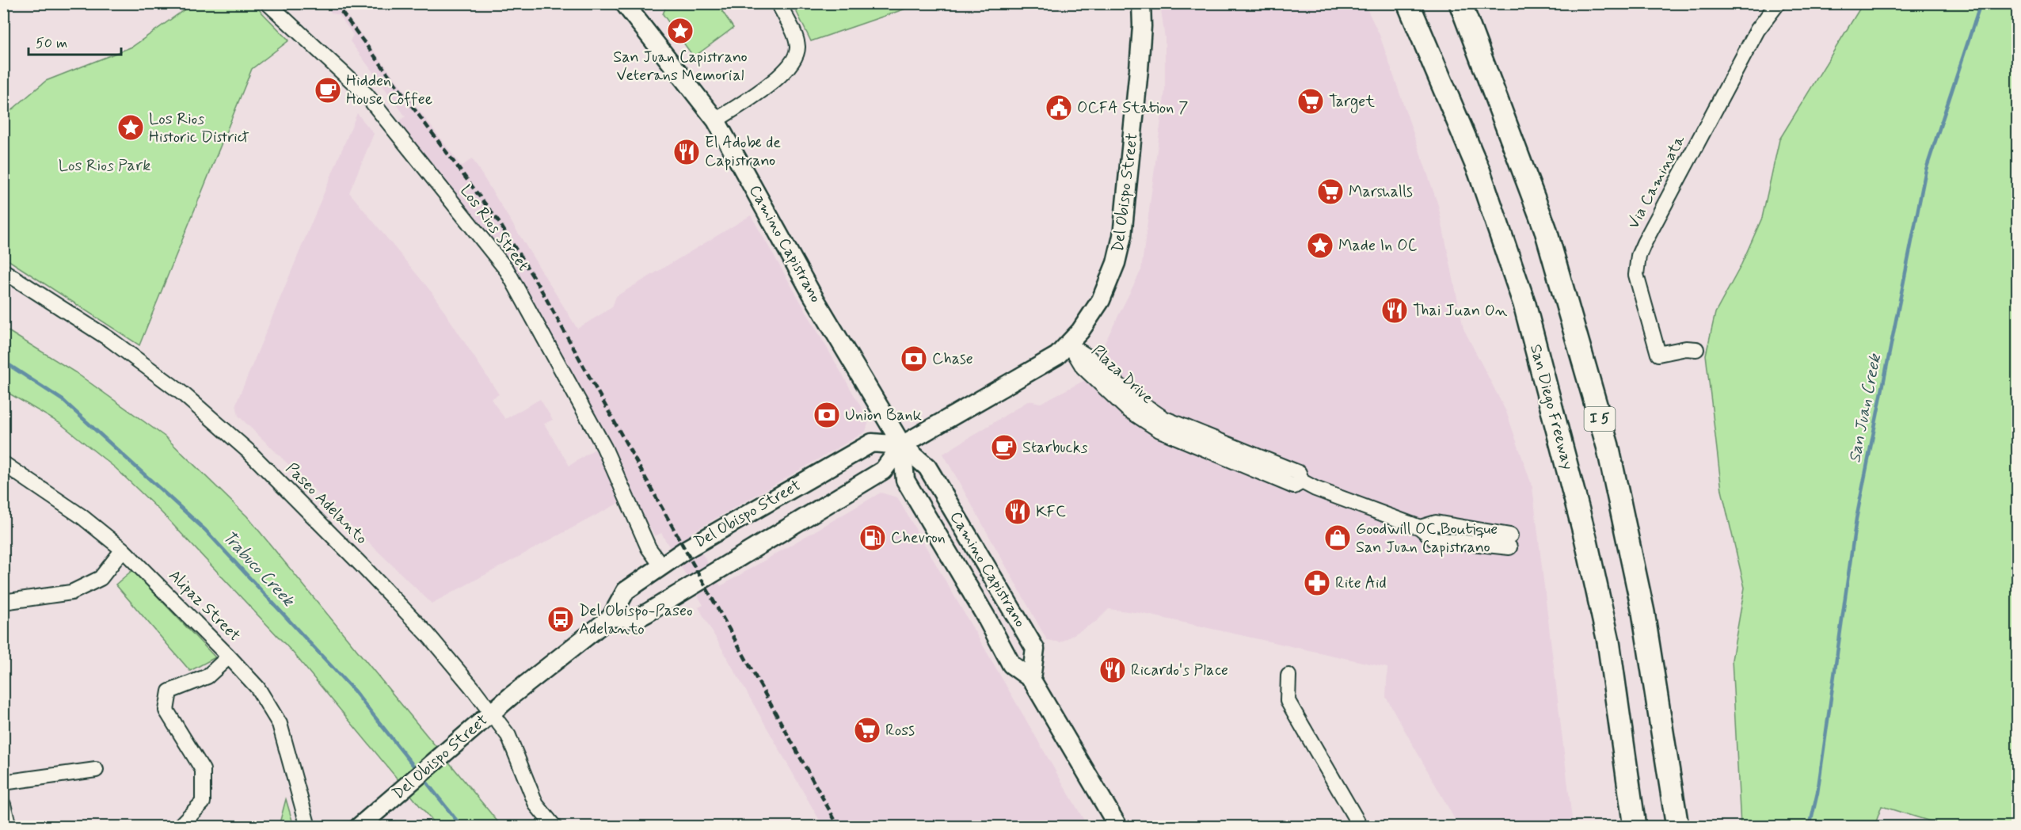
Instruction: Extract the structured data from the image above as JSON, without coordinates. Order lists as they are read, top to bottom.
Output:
{
  "streets": {
    "highway": ["San Diego Freeway", "I 5"],
    "main road": ["Del Obispo Street", "Camino Capistrano"],
    "street": [
      "Via Caminata",
      "Los Rios Street",
      "Plaza Drive",
      "Paseo Adelanto",
      "Alipaz Street"
    ]
  },
  "crossings": [
    ["Del Obispo Street", "Los Rios Street"],
    ["Del Obispo Street", "Camino Capistrano"],
    ["Del Obispo Street", "Plaza Drive"],
    ["Del Obispo Street", "Paseo Adelanto"]
  ],
  "water": ["San Juan Creek", "Trabuco Creek"],
  "parks": ["Los Rios Park"],
  "places": {
    "place": ["San Juan Capistrano Veterans Memorial", "Los Rios Historic District", "Made In OC"],
    "cafe": ["Hidden House Coffee", "Starbucks"],
    "supermarket": ["Target", "Marshalls", "Ross"],
    "public building": ["OCFA Station 7"],
    "restaurant": [
      "El Adobe de Capistrano",
      "Thai Juan On",
      "KFC",
      "Ricardo's Place"
    ],
    "bank": ["Chase", "Union Bank"],
    "fuel station": ["Chevron"],
    "shop": ["Goodwill OC Boutique San Juan Capistrano"],
    "pharmacy": ["Rite Aid"],
    "bus stop": ["Del Obispo-Paseo Adelanto"]
  },
  "scale_bar": "50 m"
}
